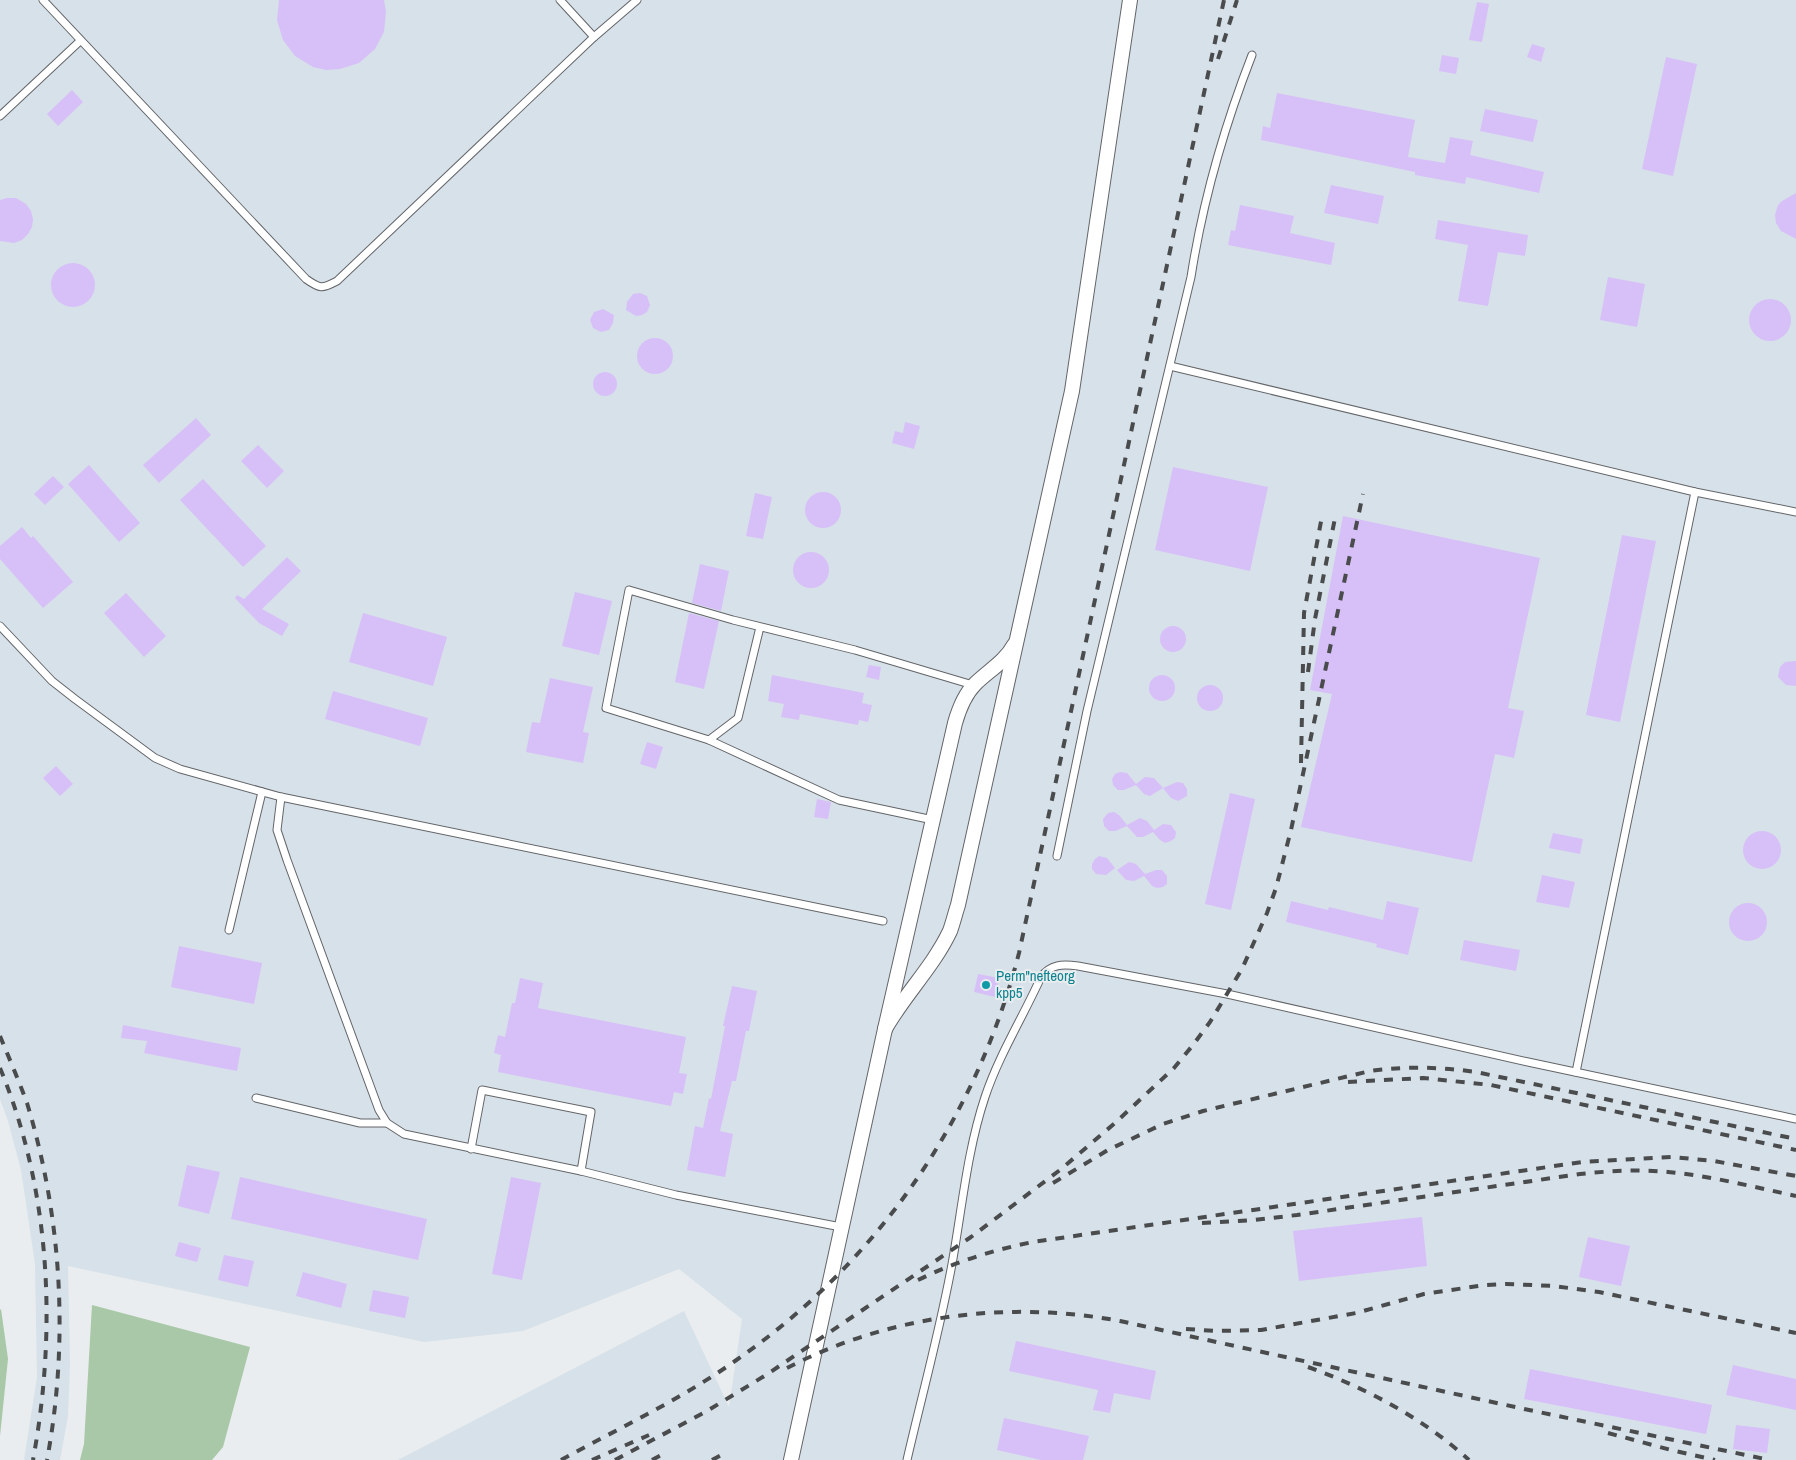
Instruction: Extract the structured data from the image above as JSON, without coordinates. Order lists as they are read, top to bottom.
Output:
{
  "places": ["Perm\"nefteorg kpp5"]
}
